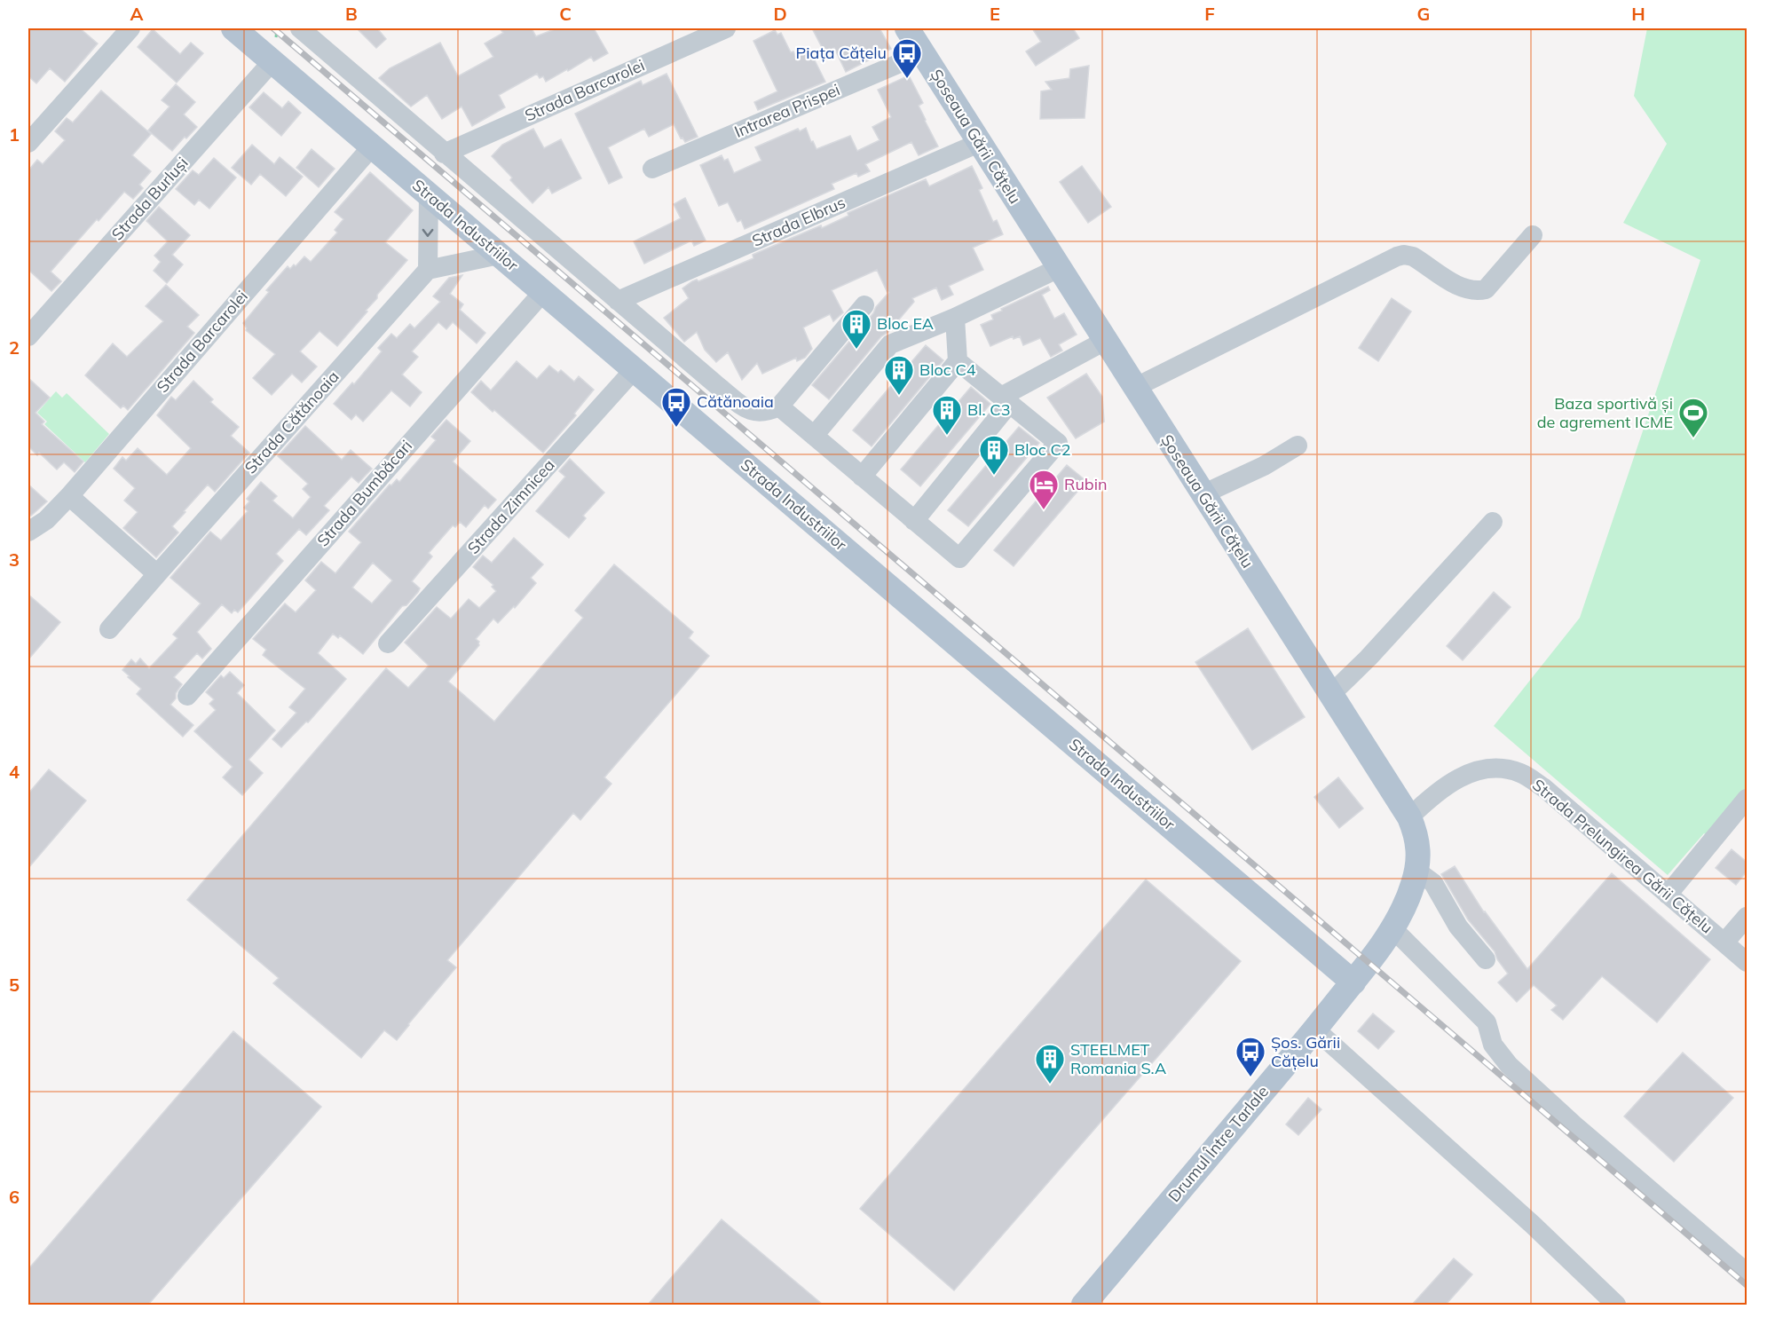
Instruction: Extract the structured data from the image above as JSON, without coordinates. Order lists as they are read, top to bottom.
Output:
{
  "streets": {
    "main road": ["Șoseaua Gării Cățelu", "Strada Industriilor", "Drumul Între Tarlale"],
    "street": [
      "Strada Barcarolei",
      "Intrarea Prispei",
      "Strada Burluși",
      "Strada Elbrus",
      "Strada Cătănoaia",
      "Strada Bumbăcari",
      "Strada Zimnicea",
      "Strada Prelungirea Gării Cățelu"
    ]
  },
  "crossings": [
    ["Strada Barcarolei", "Strada Industriilor"],
    ["Intrarea Prispei", "Șoseaua Gării Cățelu"],
    ["Șoseaua Gării Cățelu", "Strada Elbrus"],
    ["Șoseaua Gării Cățelu", "Strada Industriilor"],
    ["Șoseaua Gării Cățelu", "Strada Prelungirea Gării Cățelu"],
    ["Șoseaua Gării Cățelu", "Drumul Între Tarlale"],
    ["Strada Burluși", "Strada Industriilor"],
    ["Strada Industriilor", "Strada Bumbăcari"],
    ["Strada Industriilor", "Strada Zimnicea"],
    ["Strada Industriilor", "Drumul Între Tarlale"]
  ],
  "places": {
    "bus stop": ["Piața Cățelu", "Cătănoaia", "Șos. Gării Cățelu"],
    "building": [
      "Bloc EA",
      "Bloc C4",
      "Bl. C3",
      "Bloc C2",
      "STEELMET Romania S.A"
    ],
    "sports": ["Baza sportivă și de agrement ICME"],
    "hotel": ["Rubin"]
  },
  "grid": {
    "columns": [
      "A",
      "B",
      "C",
      "D",
      "E",
      "F",
      "G",
      "H"
    ],
    "rows": [
      "1",
      "2",
      "3",
      "4",
      "5",
      "6"
    ]
  }
}
